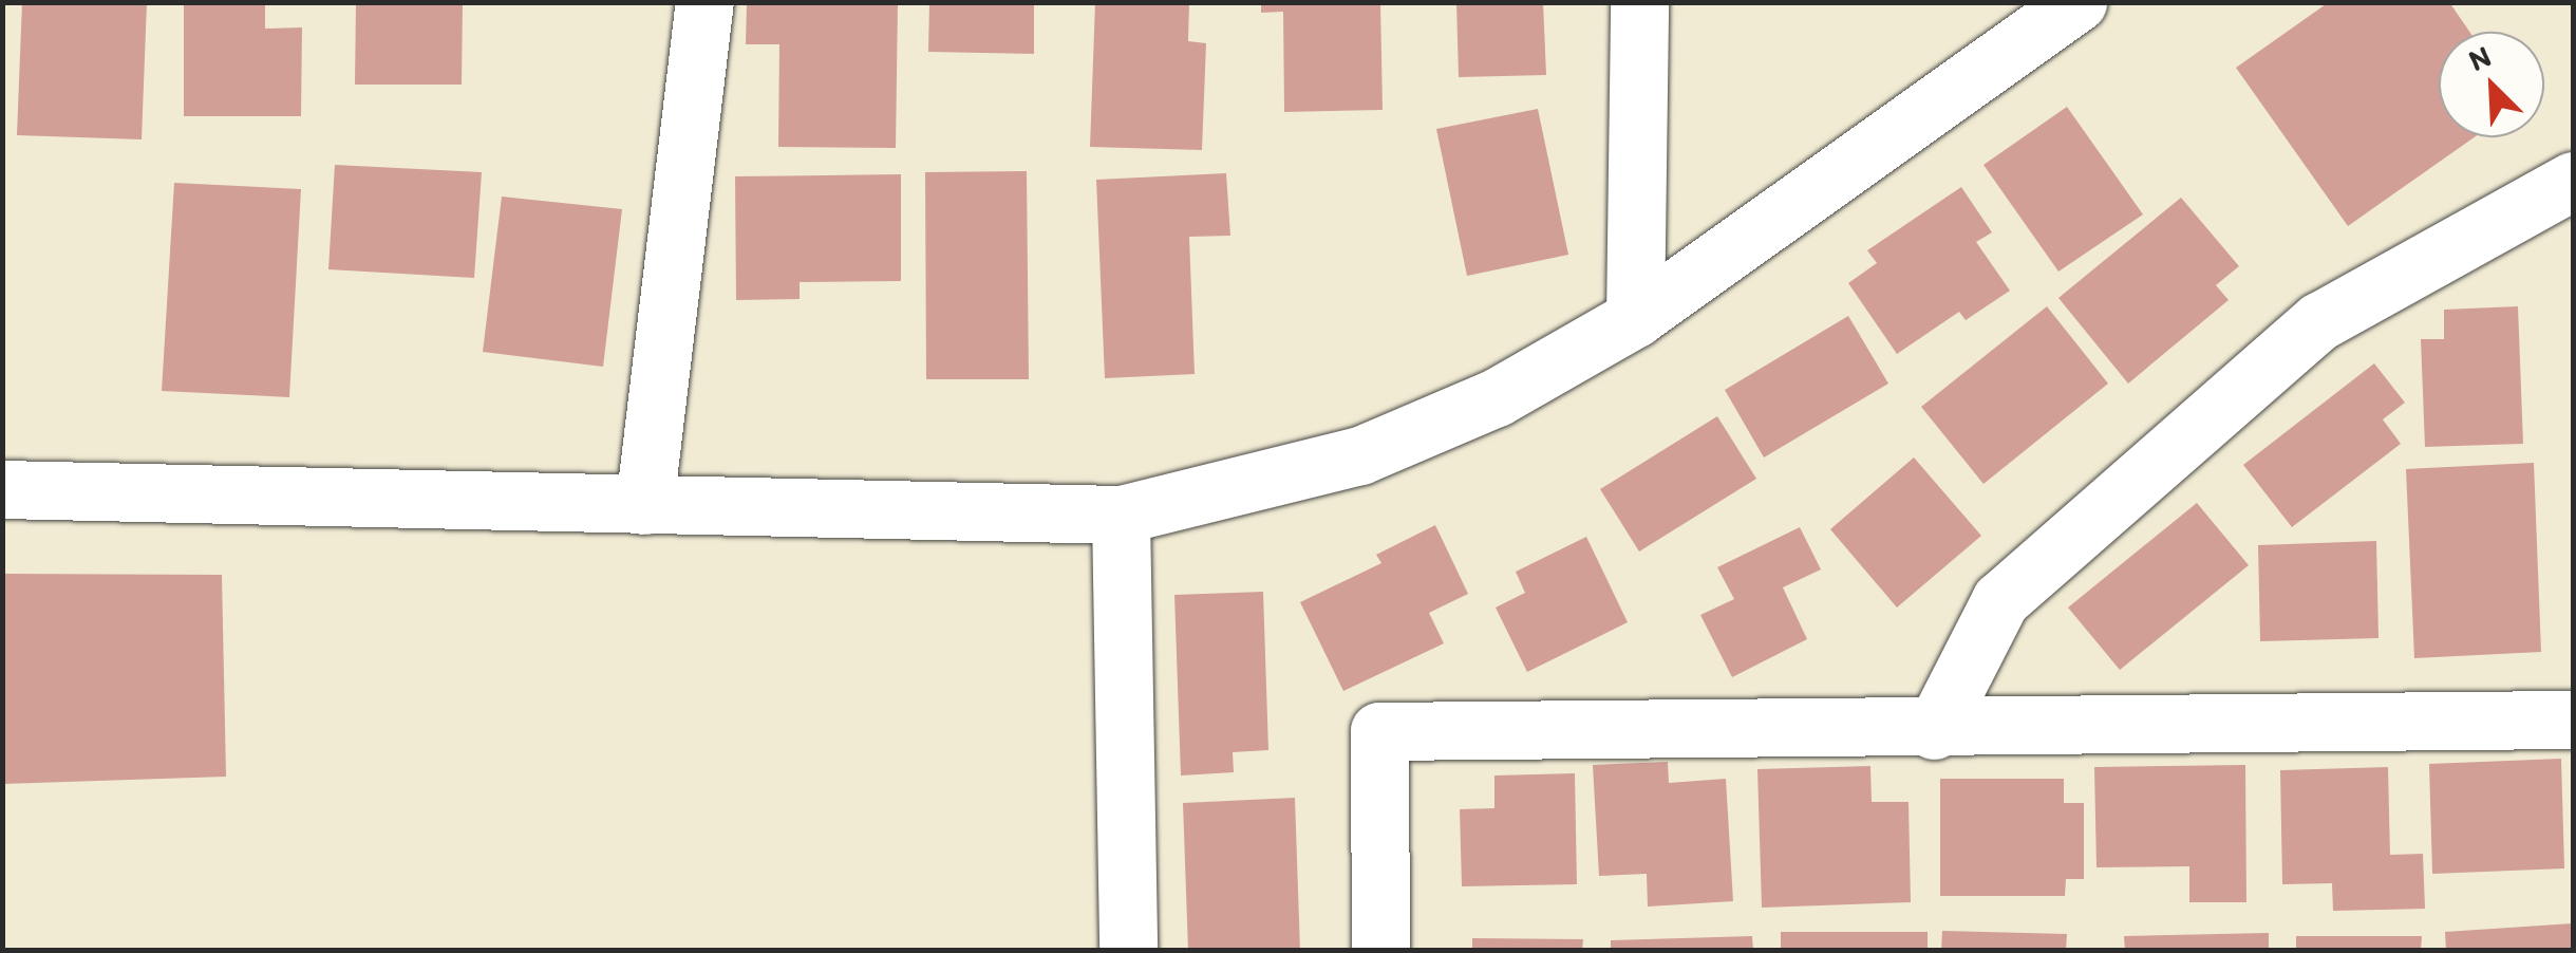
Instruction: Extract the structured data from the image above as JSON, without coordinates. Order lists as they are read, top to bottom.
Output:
{
  "north": "top left"
}
